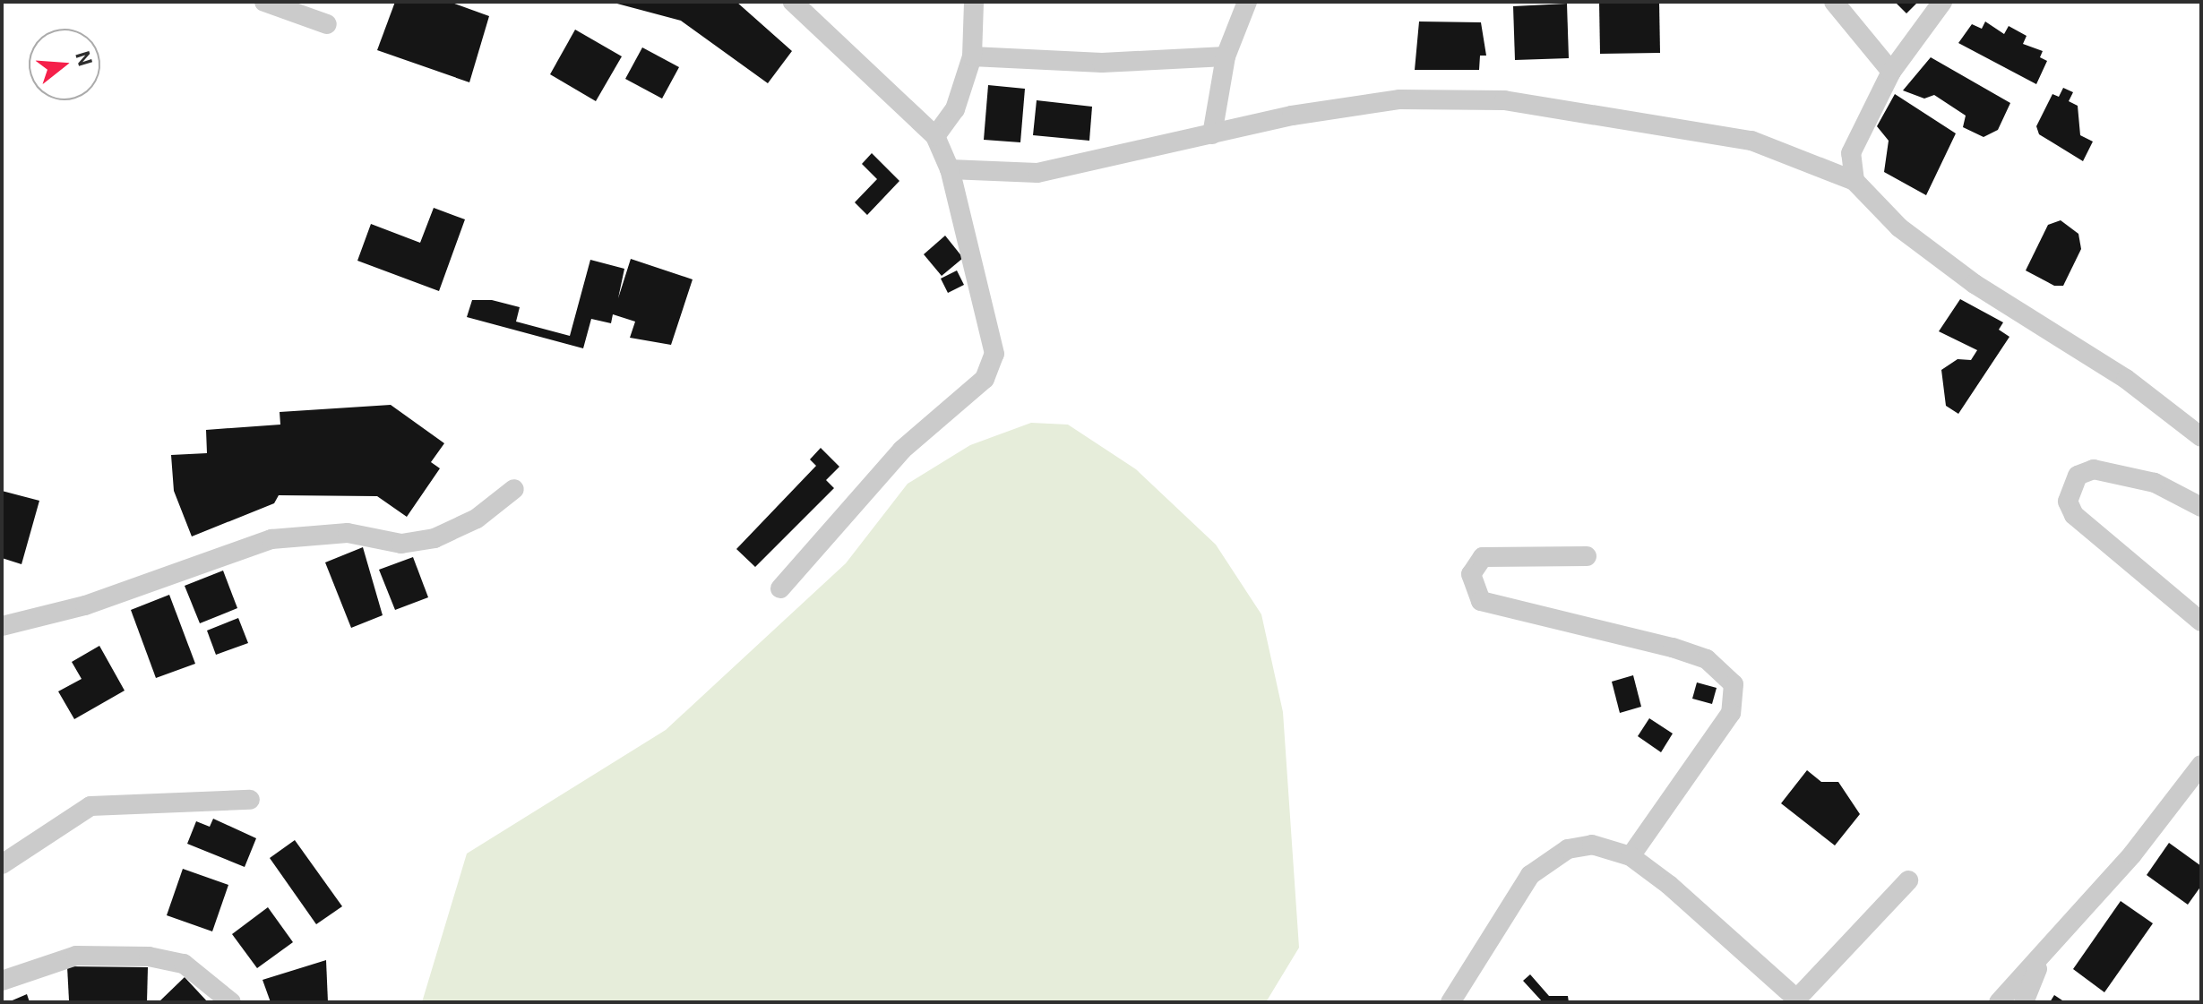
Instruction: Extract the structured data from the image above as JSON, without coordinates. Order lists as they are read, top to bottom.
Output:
{
  "north": "right"
}
